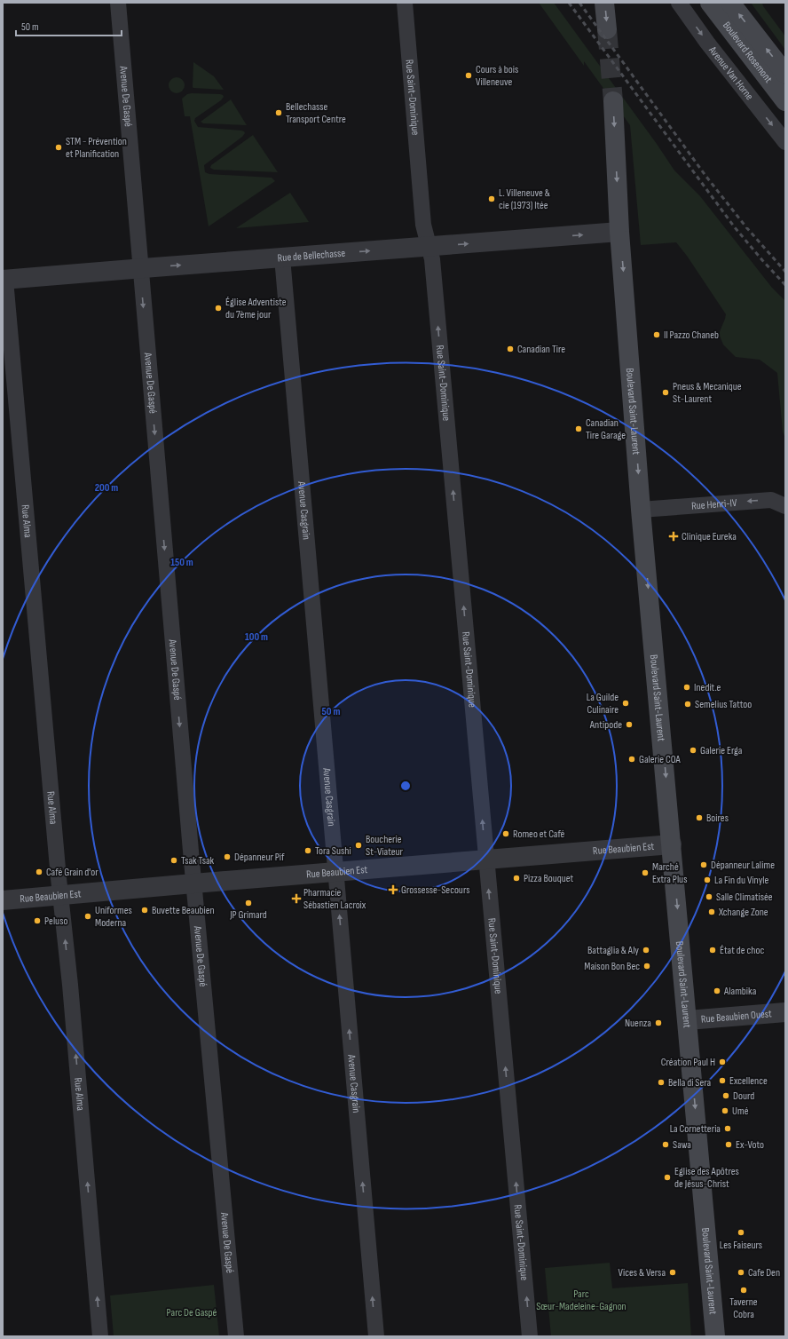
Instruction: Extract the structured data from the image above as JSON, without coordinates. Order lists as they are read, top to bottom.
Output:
{
  "streets": {
    "main road": ["Boulevard Rosemont", "Boulevard Saint-Laurent"],
    "street": [
      "Avenue Van Horne",
      "Avenue De Gaspé",
      "Rue Saint-Dominique",
      "Rue de Bellechasse",
      "Rue Henri-IV",
      "Avenue Casgrain",
      "Rue Alma",
      "Rue Beaubien Est",
      "Rue Beaubien Ouest"
    ]
  },
  "crossings": [
    ["Avenue De Gaspé", "Rue de Bellechasse"],
    ["Avenue De Gaspé", "Rue Beaubien Est"],
    ["Rue Saint-Dominique", "Rue de Bellechasse"],
    ["Rue Saint-Dominique", "Rue Beaubien Est"],
    ["Rue de Bellechasse", "Boulevard Saint-Laurent"],
    ["Rue de Bellechasse", "Avenue Casgrain"],
    ["Rue de Bellechasse", "Rue Alma"],
    ["Boulevard Saint-Laurent", "Rue Henri-IV"],
    ["Boulevard Saint-Laurent", "Rue Beaubien Est"],
    ["Boulevard Saint-Laurent", "Rue Beaubien Ouest"],
    ["Avenue Casgrain", "Rue Beaubien Est"],
    ["Rue Alma", "Rue Beaubien Est"]
  ],
  "one_way": [
    "Avenue Van Horne",
    "Avenue De Gaspé",
    "Rue Saint-Dominique",
    "Rue de Bellechasse",
    "Boulevard Saint-Laurent",
    "Rue Henri-IV",
    "Avenue Casgrain",
    "Rue Alma"
  ],
  "parks": ["Parc Sœur-Madeleine-Gagnon", "Parc De Gaspé"],
  "places": {
    "other": [
      "Cours à bois Villeneuve",
      "Bellechasse Transport Centre",
      "STM - Prévention et Planification",
      "L. Villeneuve & cie (1973) ltée",
      "Église Adventiste du 7ème jour",
      "Il Pazzo Chaneb",
      "Canadian Tire",
      "Pneus & Mecanique St-Laurent",
      "Canadian Tire Garage",
      "Inedit.e",
      "La Guilde Culinaire",
      "Semelius Tattoo",
      "Antipode",
      "Galerie Erga",
      "Galerie COA",
      "Boires",
      "Romeo et Café",
      "Boucherie St-Viateur",
      "Tora Sushi",
      "Dépanneur Pif",
      "Tsak Tsak",
      "Dépanneur Lalime",
      "Café Grain d'or",
      "Marché Extra Plus",
      "Pizza Bouquet",
      "La Fin du Vinyle",
      "Salle Climatisée",
      "JP Grimard",
      "Buvette Beaubien",
      "Xchange Zone",
      "Uniformes Moderna",
      "Peluso",
      "Battaglia & Aly",
      "État de choc",
      "Maison Bon Bec",
      "Alambika",
      "Nuenza",
      "Création Paul H",
      "Excellence",
      "Bella di Sera",
      "Dourd",
      "Umé",
      "La Cornetteria",
      "Sawa",
      "Ex-Voto",
      "Eglise des Apôtres de Jésus-Christ",
      "Les Faiseurs",
      "Vices & Versa",
      "Cafe Den",
      "Taverne Cobra"
    ],
    "health": ["Clinique Eureka", "Grossesse-Secours", "Pharmacie Sébastien Lacroix"]
  },
  "scale_bar": "50 m",
  "rings": [
    "200 m",
    "150 m",
    "100 m",
    "50 m"
  ]
}
